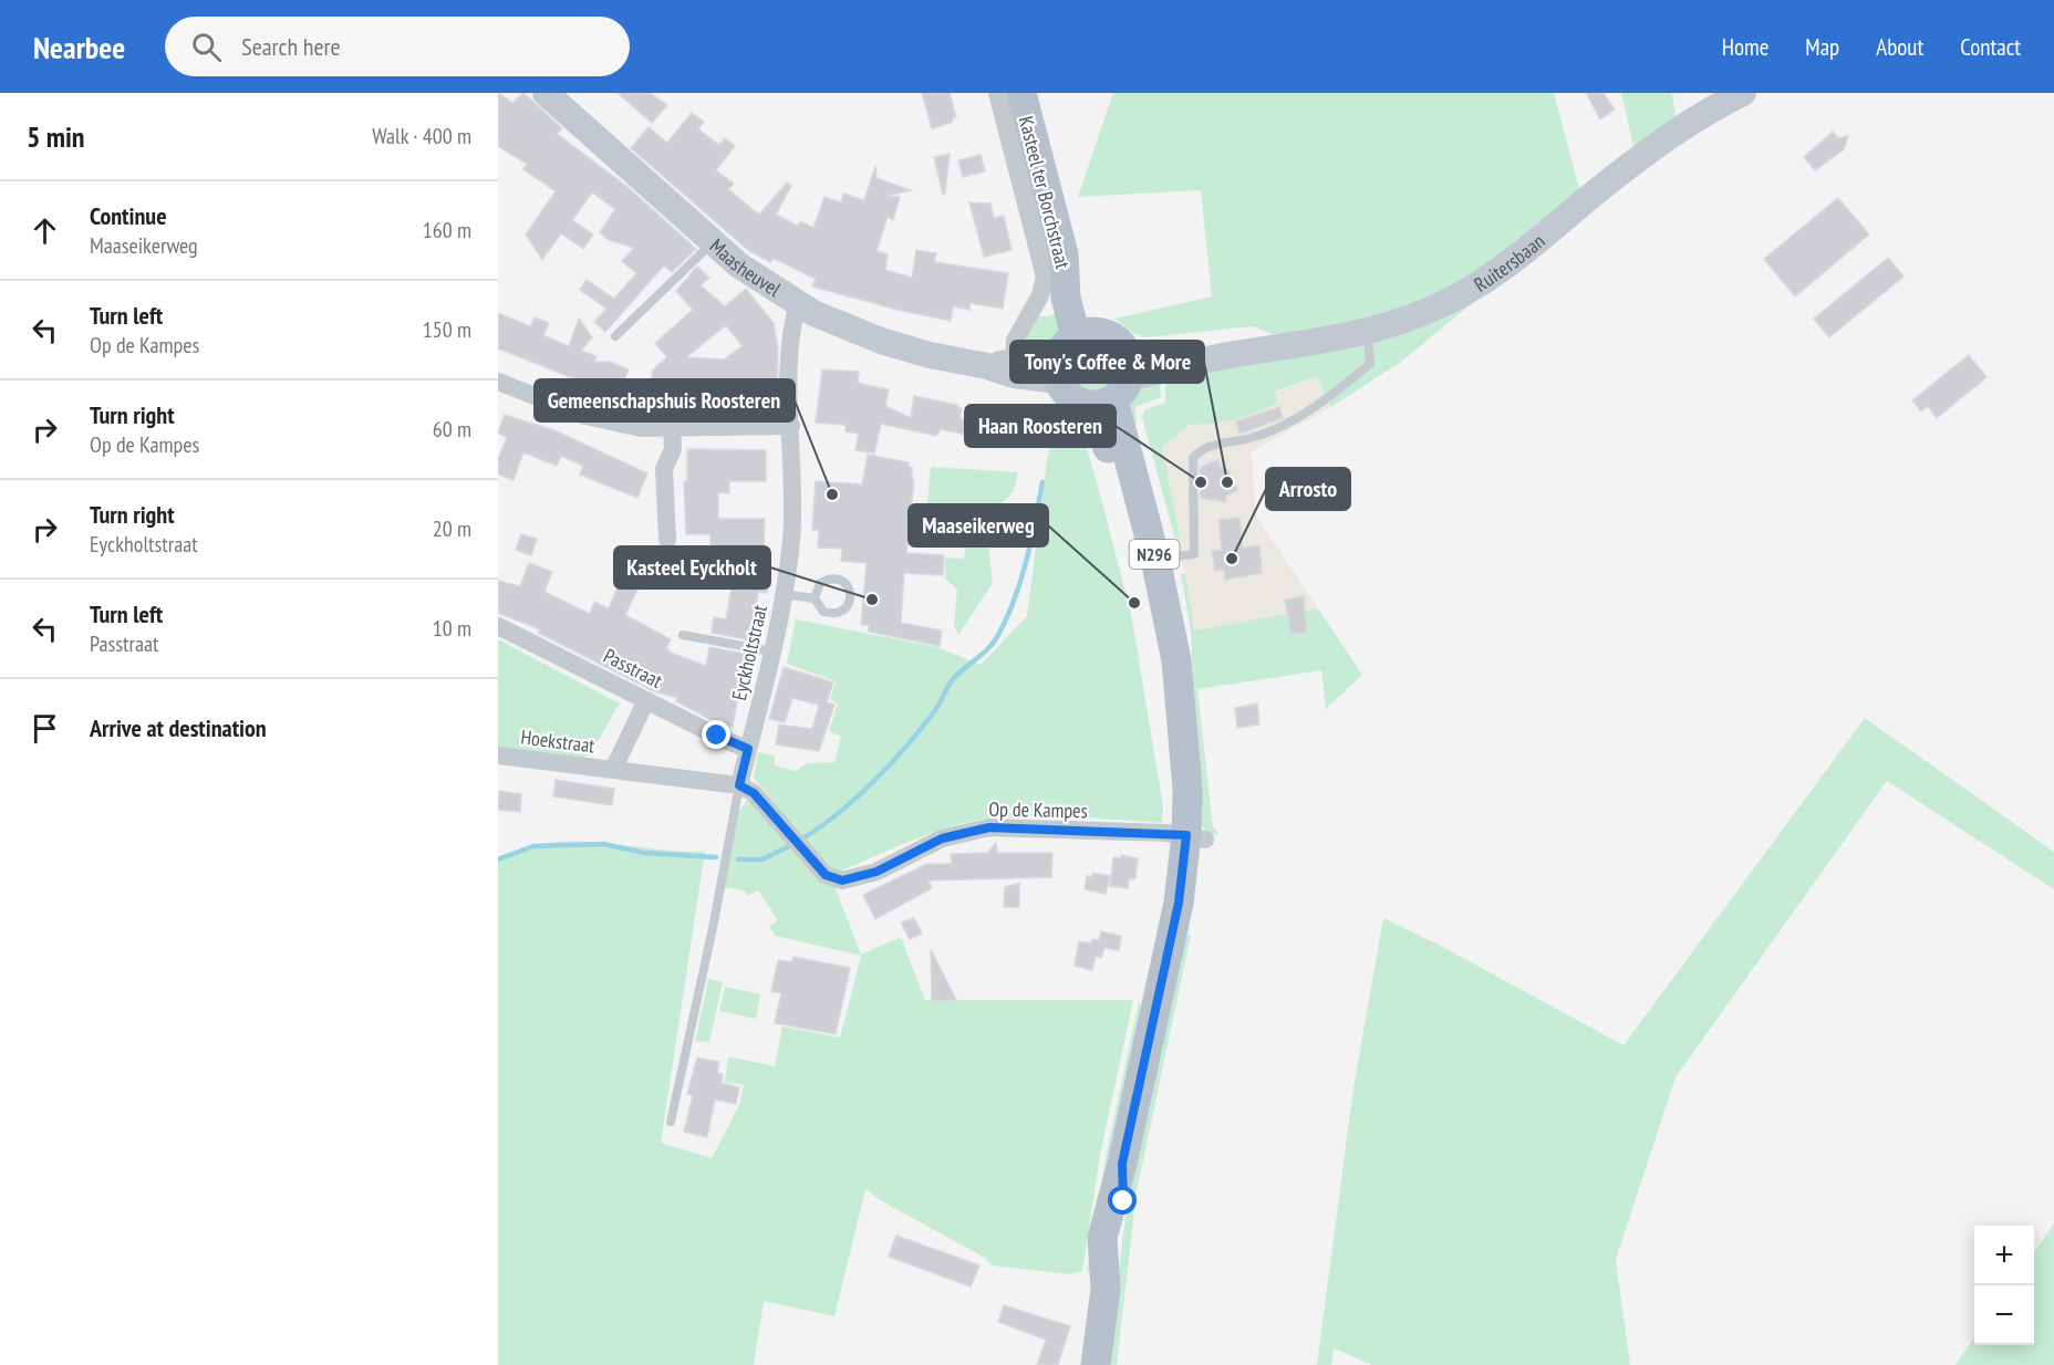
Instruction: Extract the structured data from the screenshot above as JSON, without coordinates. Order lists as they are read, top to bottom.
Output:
{
  "streets": {
    "main road": ["N296"],
    "street": [
      "Kasteel ter Borchstraat",
      "Ruitersbaan",
      "Maasheuvel",
      "Eyckholtstraat",
      "Passtraat",
      "Hoekstraat",
      "Op de Kampes"
    ]
  },
  "crossings": [
    ["Kasteel ter Borchstraat", "Maasheuvel"],
    ["Ruitersbaan", "N296"],
    ["Maasheuvel", "Eyckholtstraat"],
    ["N296", "Op de Kampes"],
    ["Eyckholtstraat", "Passtraat"],
    ["Eyckholtstraat", "Op de Kampes"],
    ["Passtraat", "Hoekstraat"]
  ],
  "places": [
    "Haan Roosteren",
    "Tony's Coffee & More",
    "Gemeenschapshuis Roosteren",
    "Arrosto",
    "Kasteel Eyckholt",
    "Maaseikerweg"
  ],
  "page": {
    "header": "Nearbee",
    "search": "Search here",
    "nav": [
      "Home",
      "Map",
      "About",
      "Contact"
    ],
    "heading": ["5 min", "Walk · 400 m"],
    "list": [
      ["Continue", "Maaseikerweg", "160 m"],
      ["Turn left", "Op de Kampes", "150 m"],
      ["Turn right", "Op de Kampes", "60 m"],
      ["Turn right", "Eyckholtstraat", "20 m"],
      ["Turn left", "Passtraat", "10 m"],
      "Arrive at destination"
    ],
    "map_buttons": ["+", "−"]
  }
}
